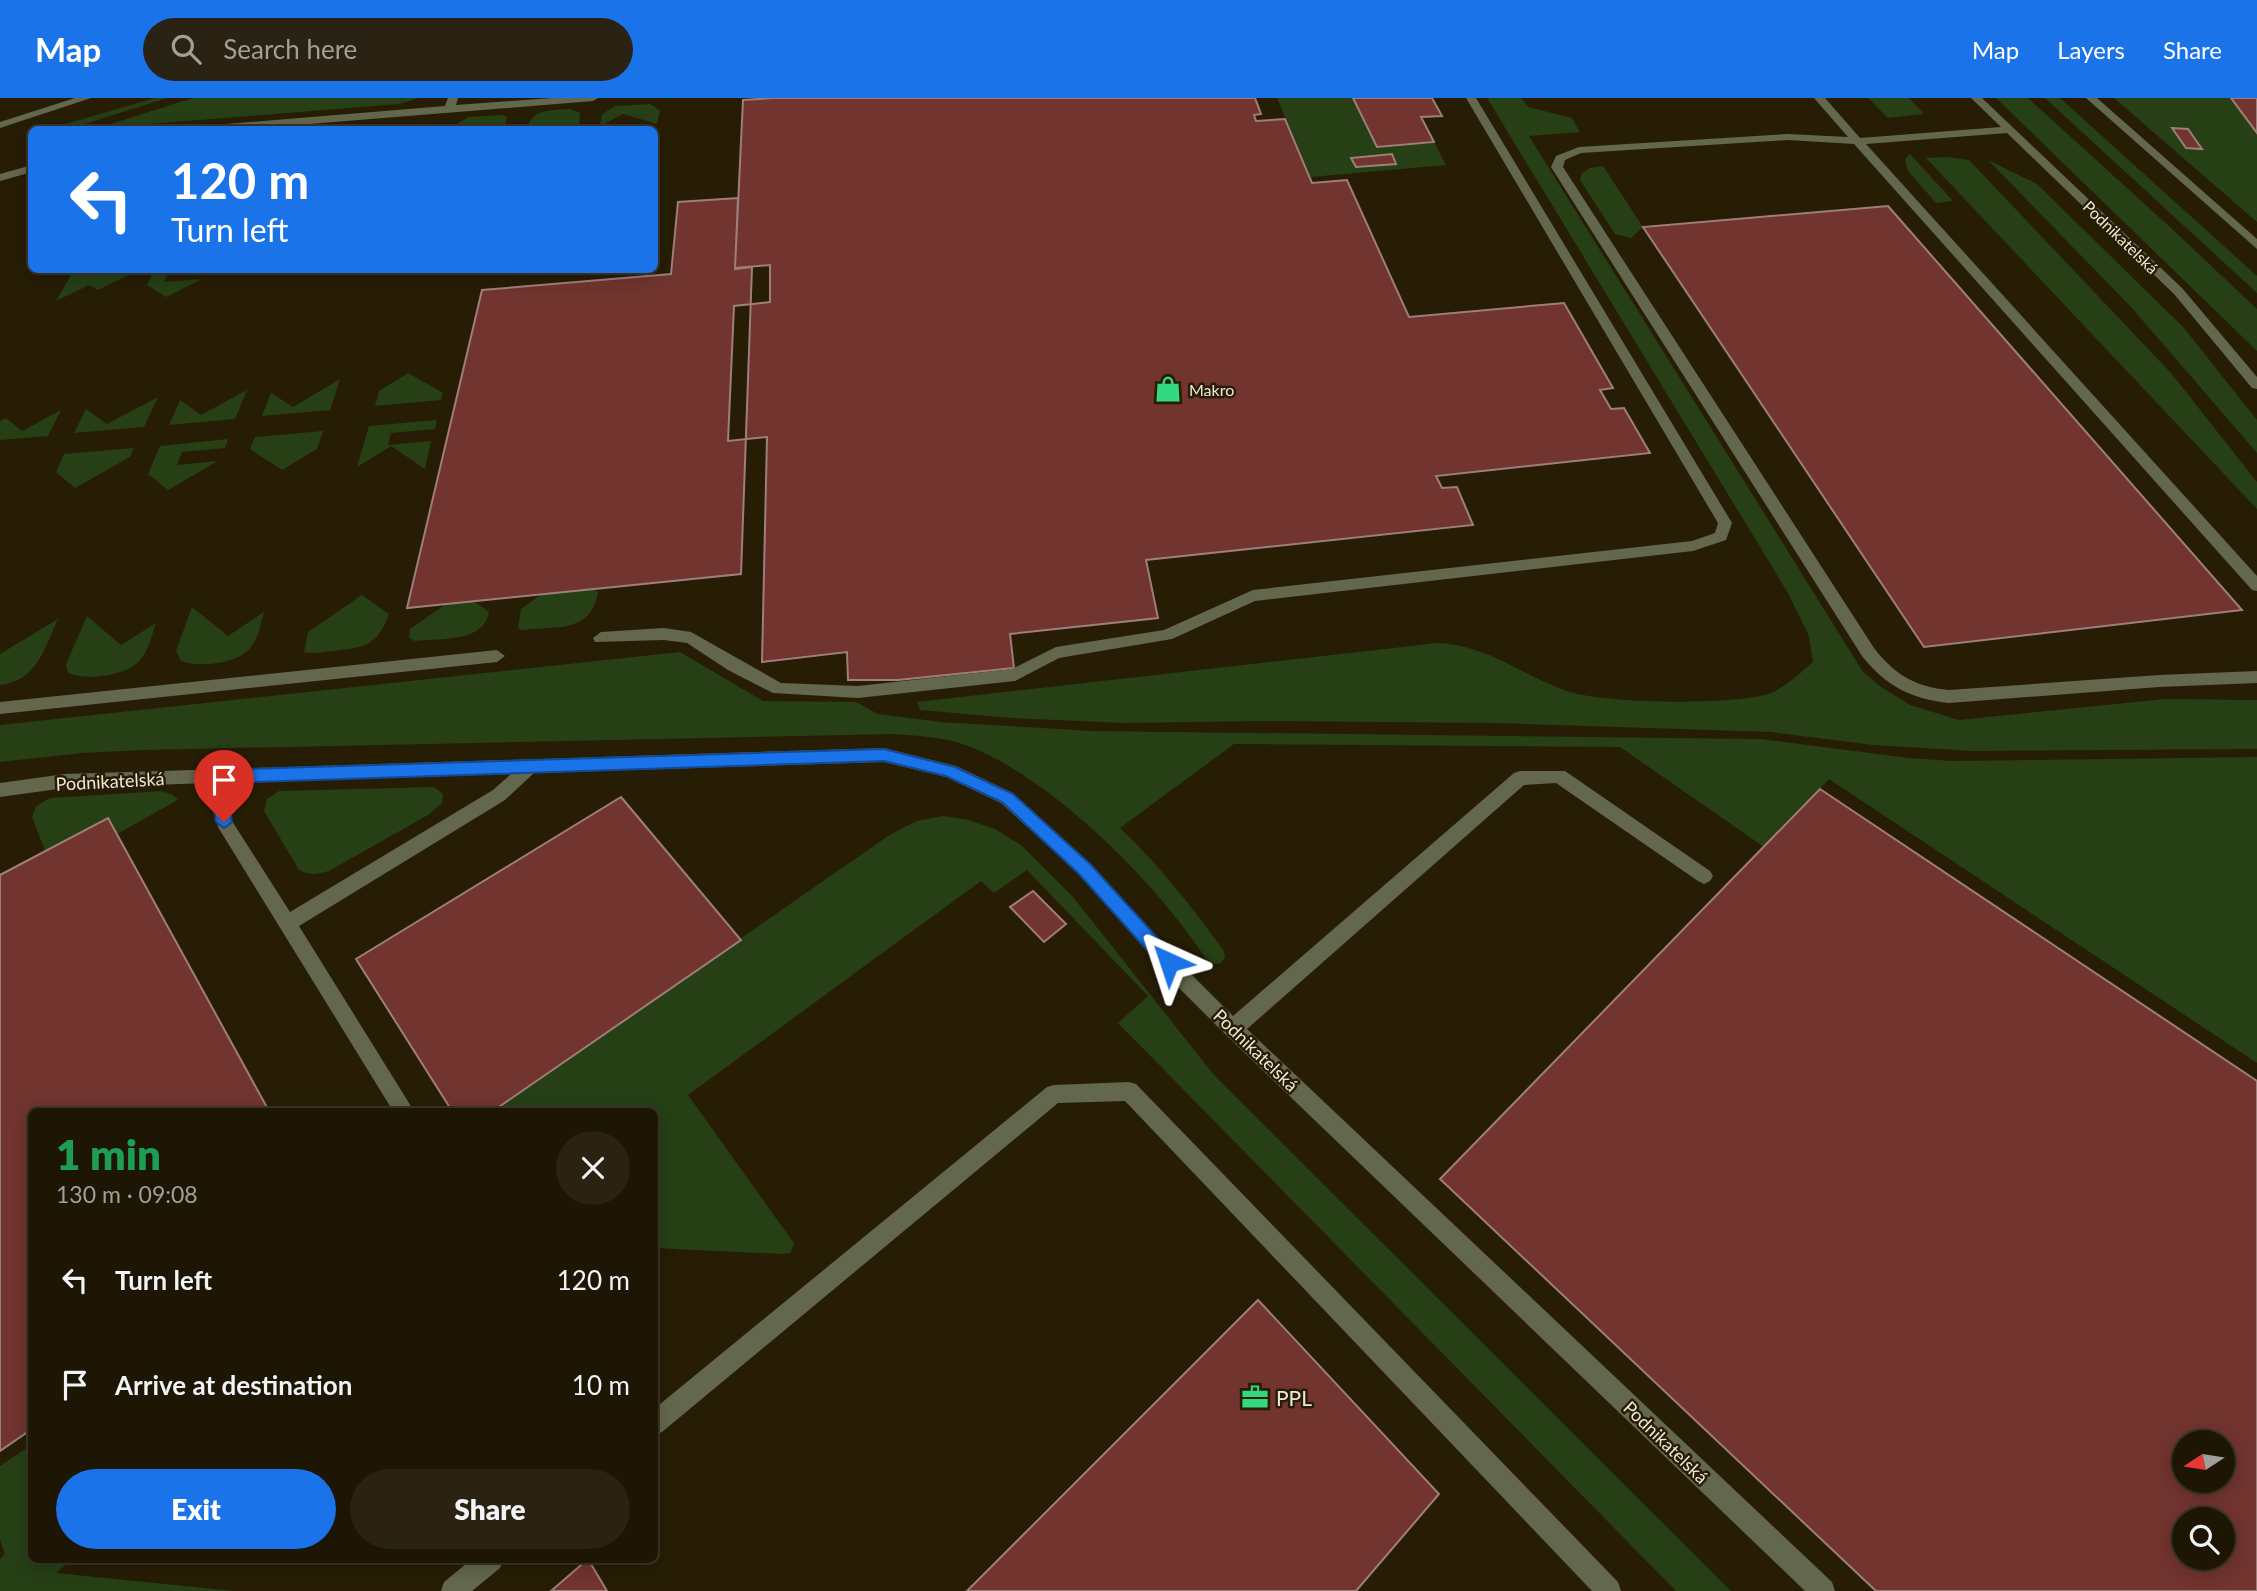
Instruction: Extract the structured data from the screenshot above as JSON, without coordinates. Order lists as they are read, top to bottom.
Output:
{
  "streets": {
    "street": ["Podnikatelská"]
  },
  "places": {
    "shop": ["Makro"],
    "office": ["PPL"]
  },
  "north": "left",
  "page": {
    "header": "Map",
    "search": "Search here",
    "nav": ["Map", "Layers", "Share"],
    "turn": ["120 m", "Turn left"],
    "heading": ["1 min", "130 m · 09:08"],
    "list": [
      {
        "name": "Turn left",
        "value": "120 m"
      },
      {
        "name": "Arrive at destination",
        "value": "10 m"
      }
    ],
    "buttons": ["Exit", "Share"]
  }
}
